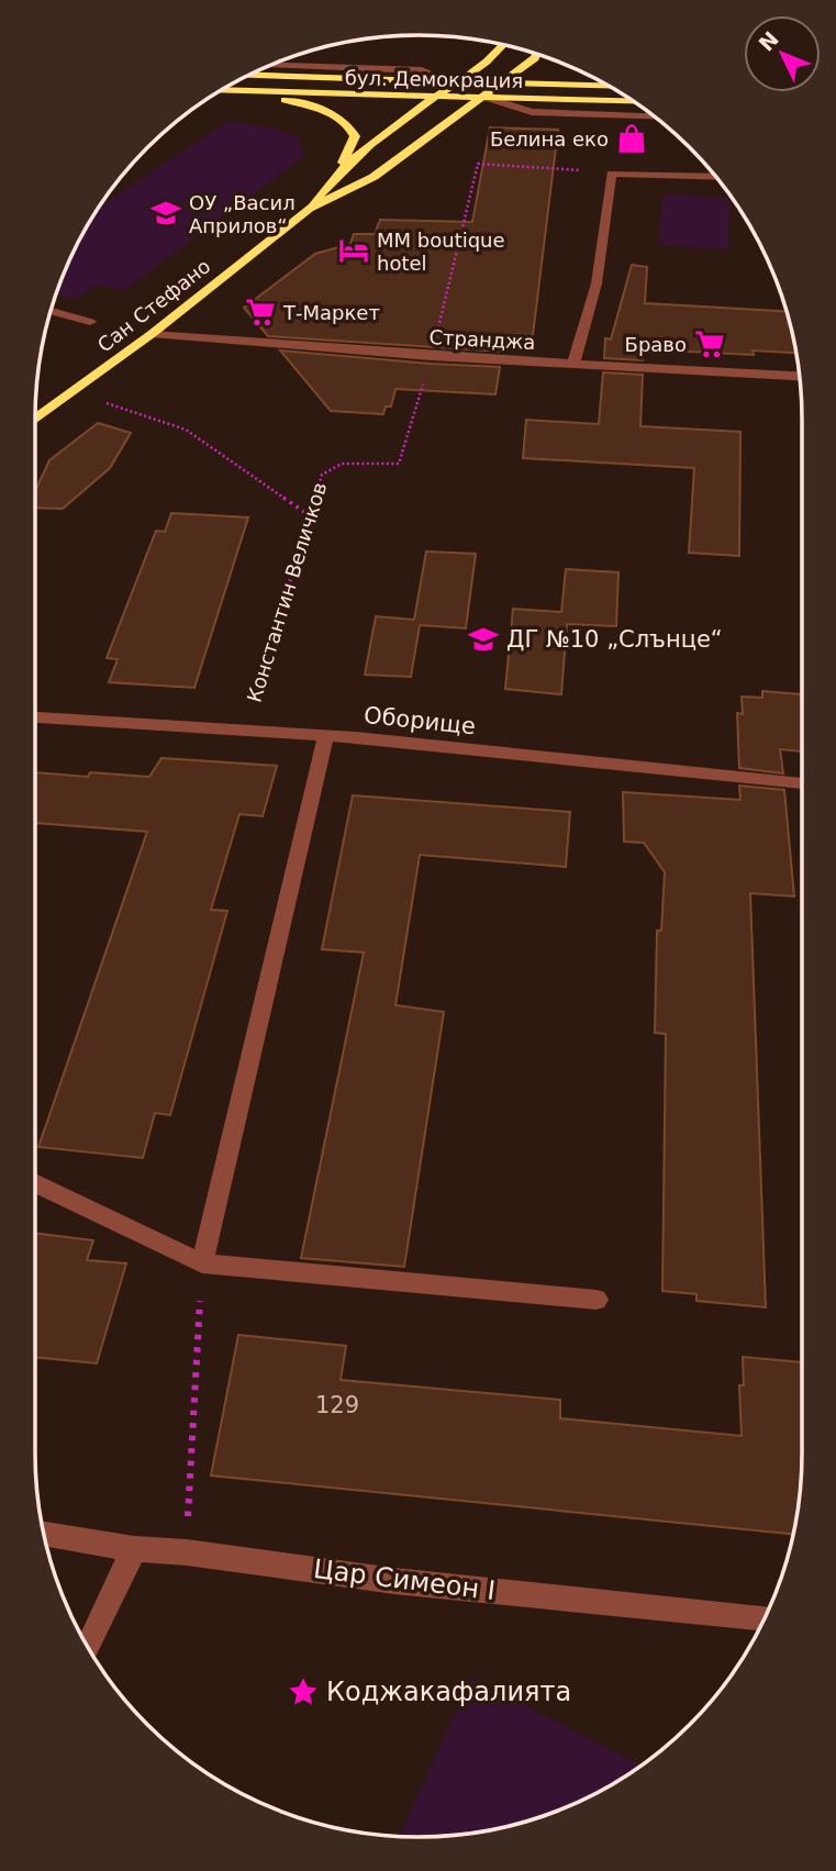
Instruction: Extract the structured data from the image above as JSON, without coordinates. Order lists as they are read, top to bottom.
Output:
{
  "streets": {
    "main road": ["бул. Демокрация", "Сан Стефано"],
    "street": ["Странджа", "Оборище", "Цар Симеон I"],
    "path": ["Константин Величков"]
  },
  "crossings": [
    ["бул. Демокрация", "Сан Стефано"],
    ["Сан Стефано", "Странджа"],
    ["Странджа", "Константин Величков"],
    ["Константин Величков", "Оборище"]
  ],
  "places": {
    "shop": ["Белина еко"],
    "school or university": ["ОУ „Васил Априлов“", "ДГ №10 „Слънце“"],
    "hotel": ["MM boutique hotel"],
    "supermarket": ["Т-Маркет", "Браво"],
    "place": ["Коджакафалията"]
  },
  "house_numbers": ["129"],
  "north": "top left"
}
